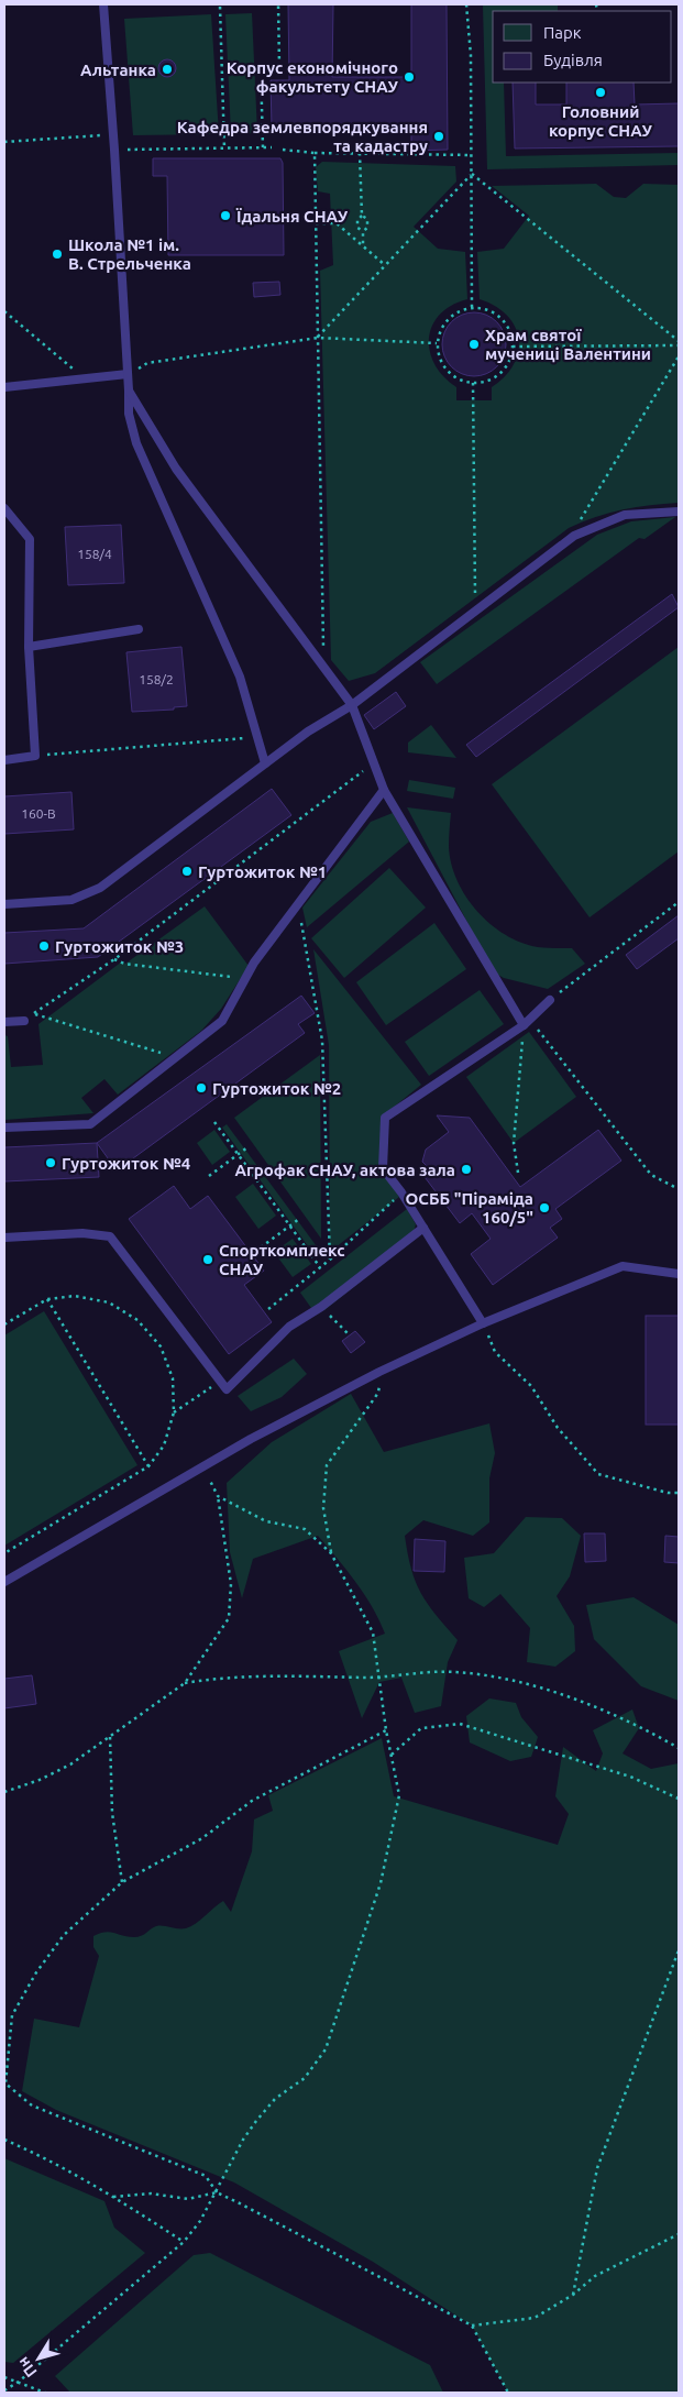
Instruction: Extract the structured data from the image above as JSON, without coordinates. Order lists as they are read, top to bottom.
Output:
{
  "places": [
    "Альтанка",
    "Корпус економічного факультету СНАУ",
    "Головний корпус СНАУ",
    "Кафедра землевпорядкування та кадастру",
    "Їдальня СНАУ",
    "Школа №1 ім. В. Стрельченка",
    "Храм святої мучениці Валентини",
    "Гуртожиток №1",
    "Гуртожиток №3",
    "Гуртожиток №2",
    "Гуртожиток №4",
    "Агрофак СНАУ, актова зала",
    "ОСББ \"Піраміда 160/5\"",
    "Спорткомплекс СНАУ"
  ],
  "house_numbers": ["158/4", "158/2", "160-В"],
  "legend": ["Парк", "Будівля"],
  "north": "bottom left"
}
